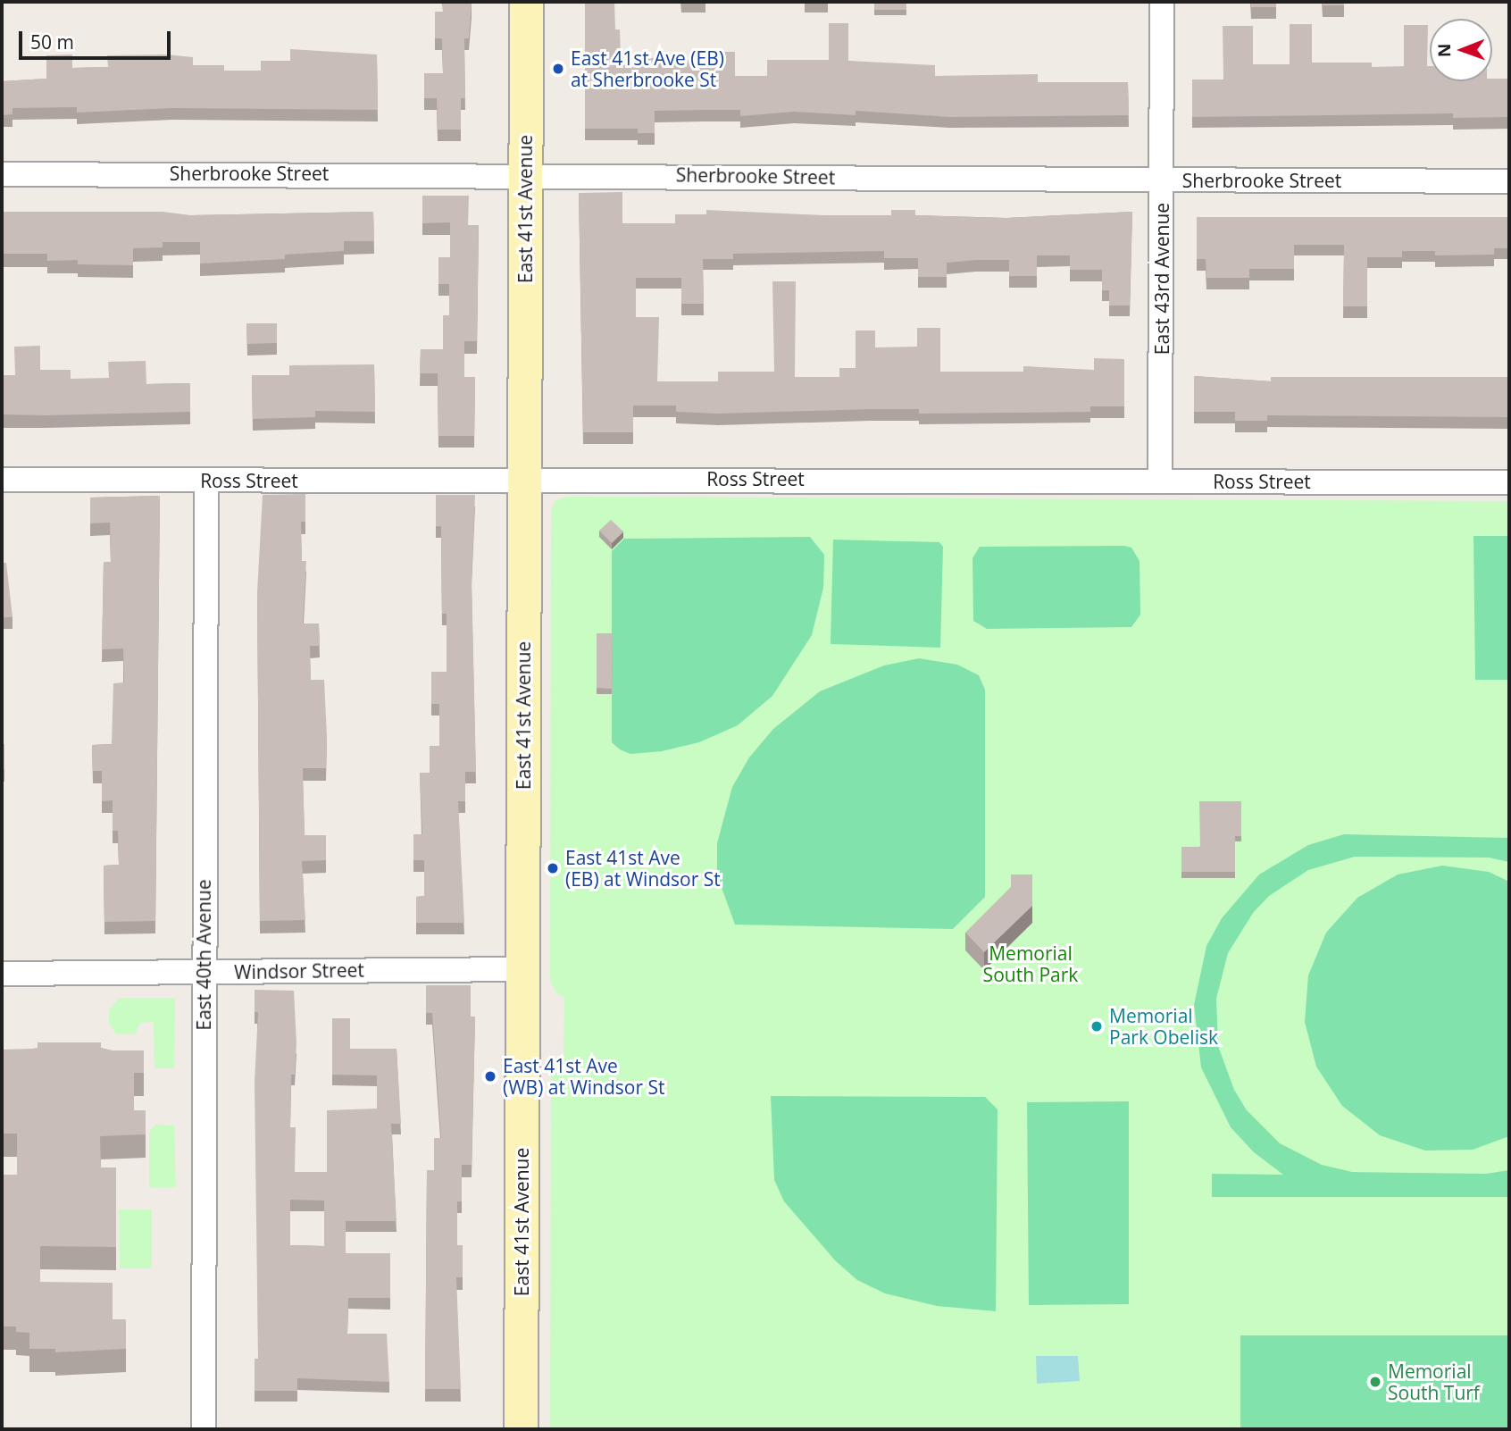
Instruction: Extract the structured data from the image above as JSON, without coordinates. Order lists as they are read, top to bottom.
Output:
{
  "streets": {
    "main road": ["East 41st Avenue"],
    "street": [
      "Sherbrooke Street",
      "East 43rd Avenue",
      "Ross Street",
      "East 40th Avenue",
      "Windsor Street"
    ]
  },
  "crossings": [
    ["Sherbrooke Street", "East 41st Avenue"],
    ["Sherbrooke Street", "East 43rd Avenue"],
    ["East 41st Avenue", "Ross Street"],
    ["East 41st Avenue", "Windsor Street"],
    ["East 43rd Avenue", "Ross Street"],
    ["Ross Street", "East 40th Avenue"],
    ["East 40th Avenue", "Windsor Street"]
  ],
  "parks": ["Memorial South Park"],
  "places": [
    "East 41st Ave (EB) at Sherbrooke St",
    "East 41st Ave (EB) at Windsor St",
    "Memorial Park Obelisk",
    "East 41st Ave (WB) at Windsor St",
    "Memorial South Turf"
  ],
  "scale_bar": "50 m",
  "north": "left"
}
